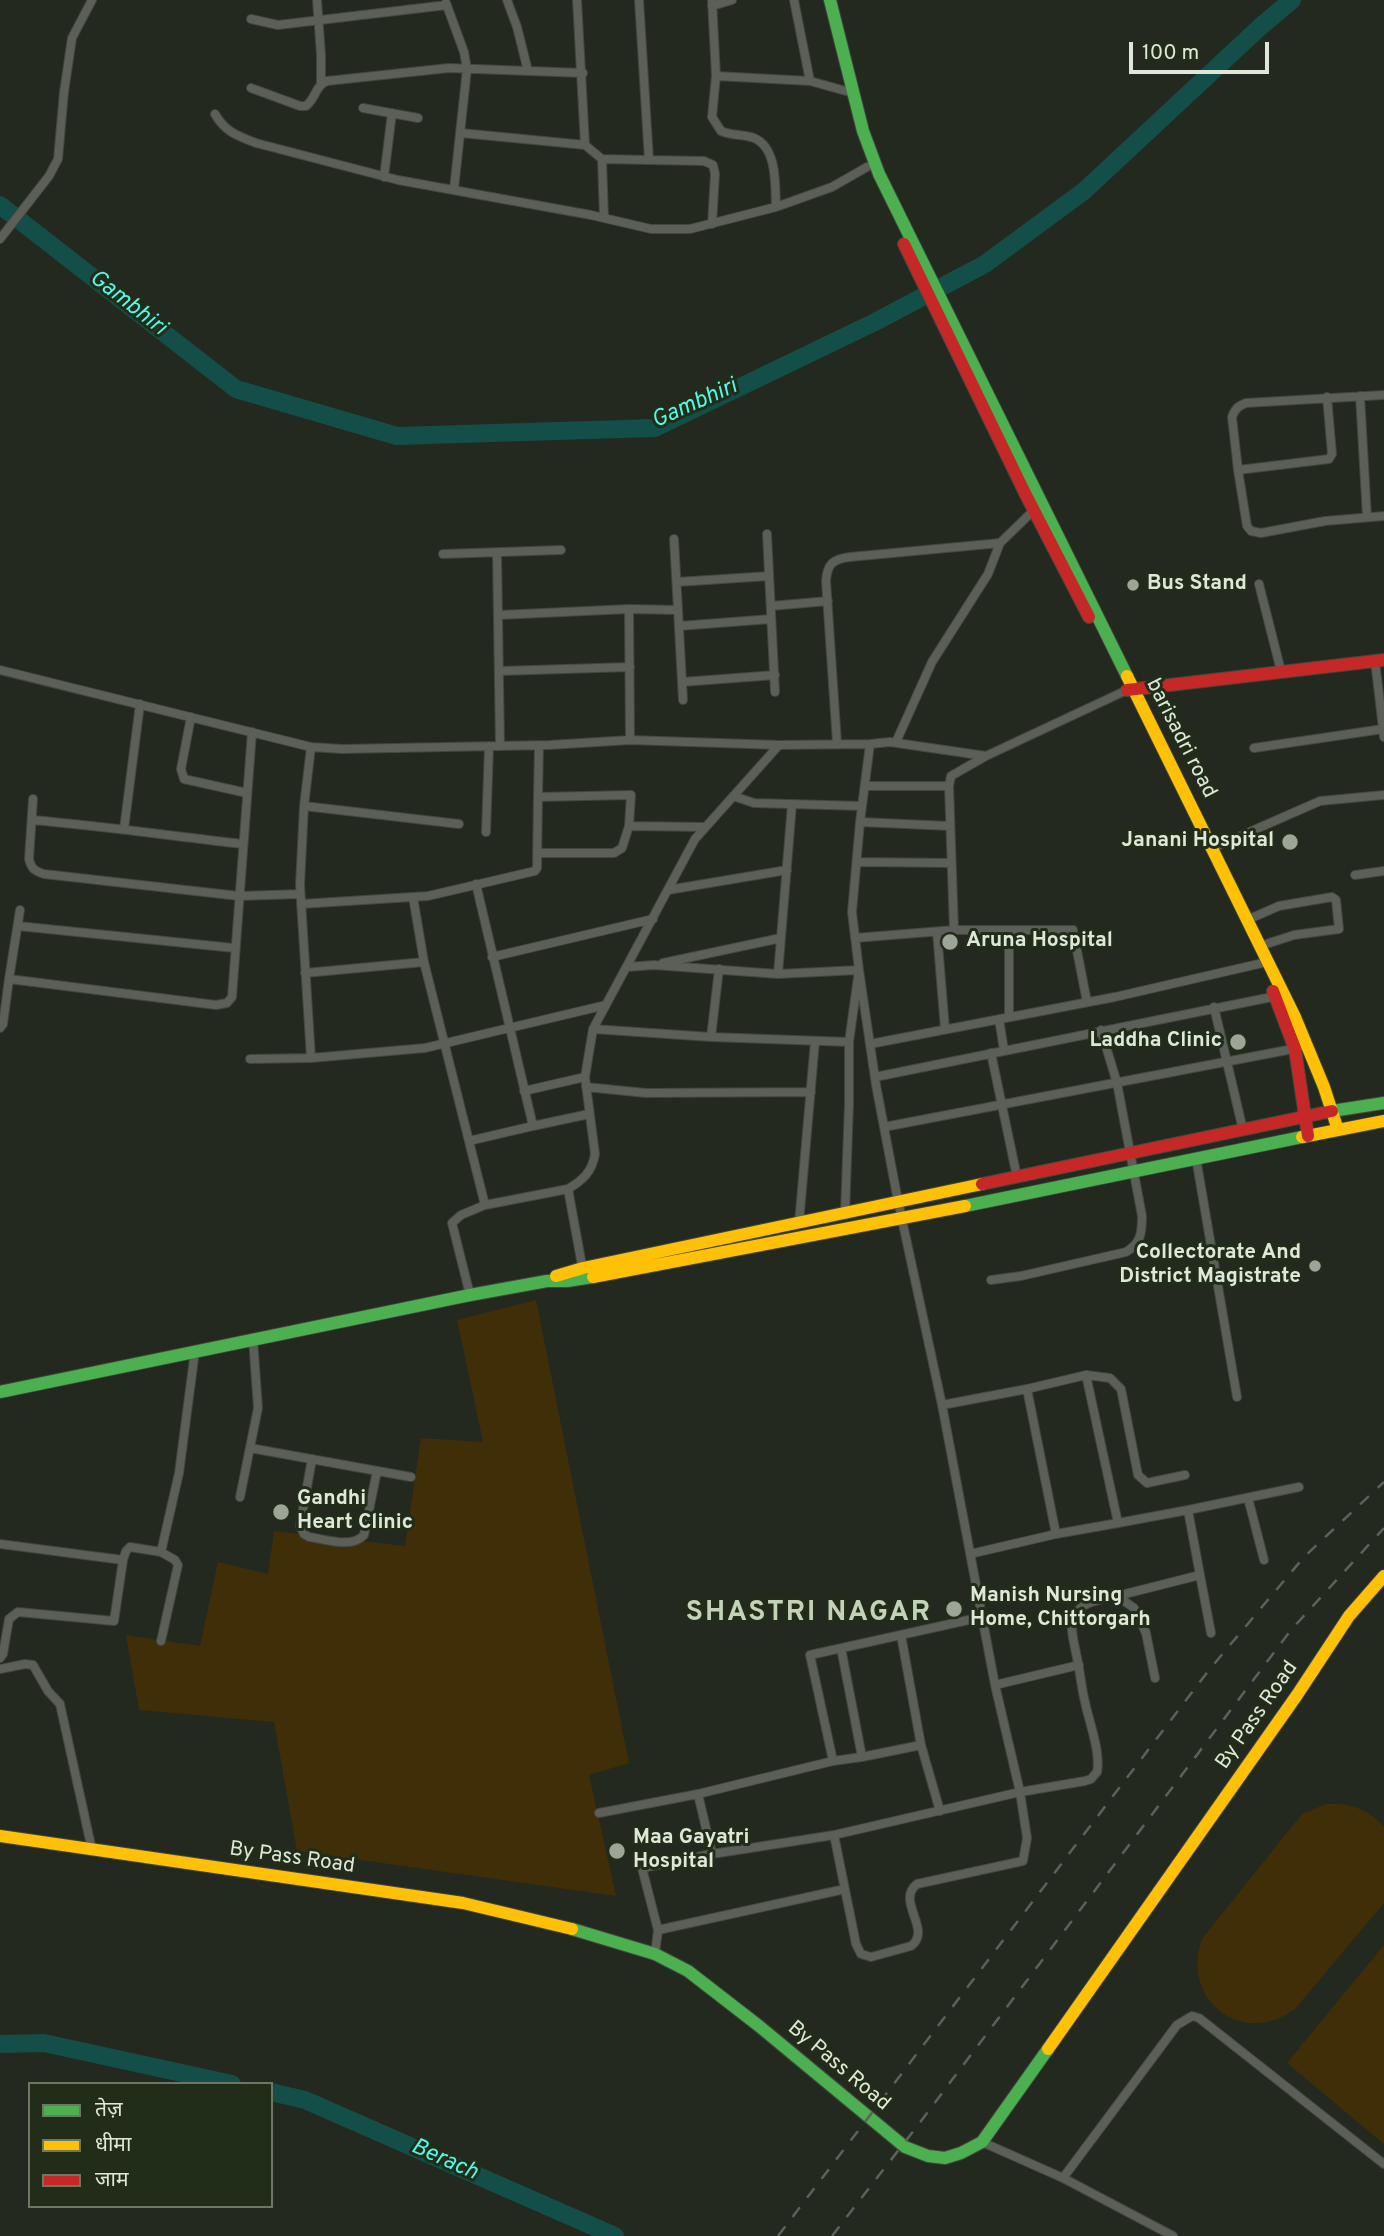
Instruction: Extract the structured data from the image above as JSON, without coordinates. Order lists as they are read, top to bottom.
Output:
{
  "streets": {
    "main road": ["barisadri road", "By Pass Road"]
  },
  "districts": ["SHASTRI NAGAR"],
  "water": ["Gambhiri", "Berach"],
  "places": [
    "Bus Stand",
    "Janani Hospital",
    "Aruna Hospital",
    "Laddha Clinic",
    "Collectorate And District Magistrate",
    "Gandhi Heart Clinic",
    "Manish Nursing Home, Chittorgarh",
    "Maa Gayatri Hospital"
  ],
  "legend": ["तेज़", "धीमा", "जाम"],
  "scale_bar": "100 m"
}
